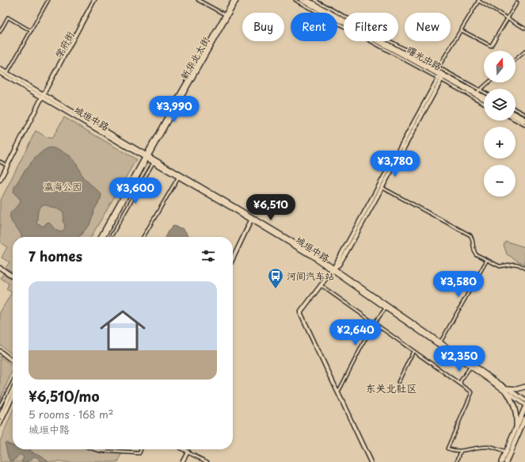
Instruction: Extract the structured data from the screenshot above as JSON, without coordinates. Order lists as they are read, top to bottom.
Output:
{
  "streets": {
    "main road": [
      "学府街",
      "新华北大街",
      "曙光中路",
      "城垣中路"
    ]
  },
  "crossings": [
    ["学府街", "城垣中路"],
    ["新华北大街", "城垣中路"]
  ],
  "districts": ["东关北社区"],
  "parks": ["瀛海公园"],
  "places": {
    "bus stop": ["河间汽车站"]
  },
  "north": "top",
  "page": {
    "chip": [
      "Buy",
      "Rent",
      "Filters",
      "New"
    ],
    "map_buttons": ["+", "−"],
    "price": [
      "¥3,990",
      "¥3,780",
      "¥3,600",
      "¥6,510",
      "¥3,580",
      "¥2,640",
      "¥2,350"
    ],
    "heading": "7 homes",
    "list": [
      {
        "name": "¥6,510/mo",
        "note": "5 rooms · 168 m² · 城垣中路"
      }
    ]
  }
}
